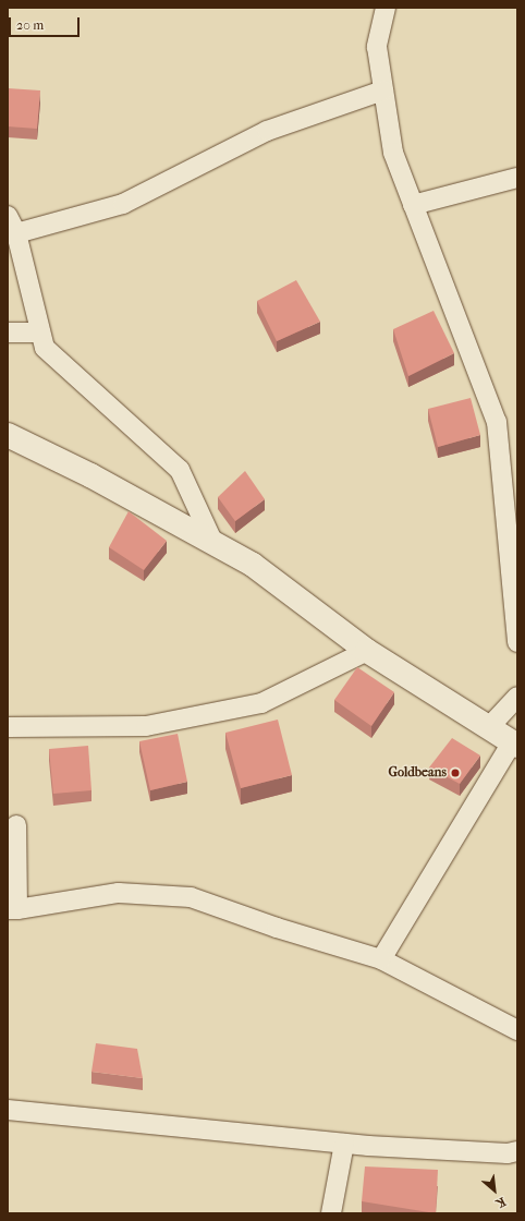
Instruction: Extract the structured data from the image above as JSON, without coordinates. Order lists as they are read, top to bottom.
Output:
{
  "places": ["Goldbeans"],
  "scale_bar": "20 m",
  "north": "bottom right"
}
